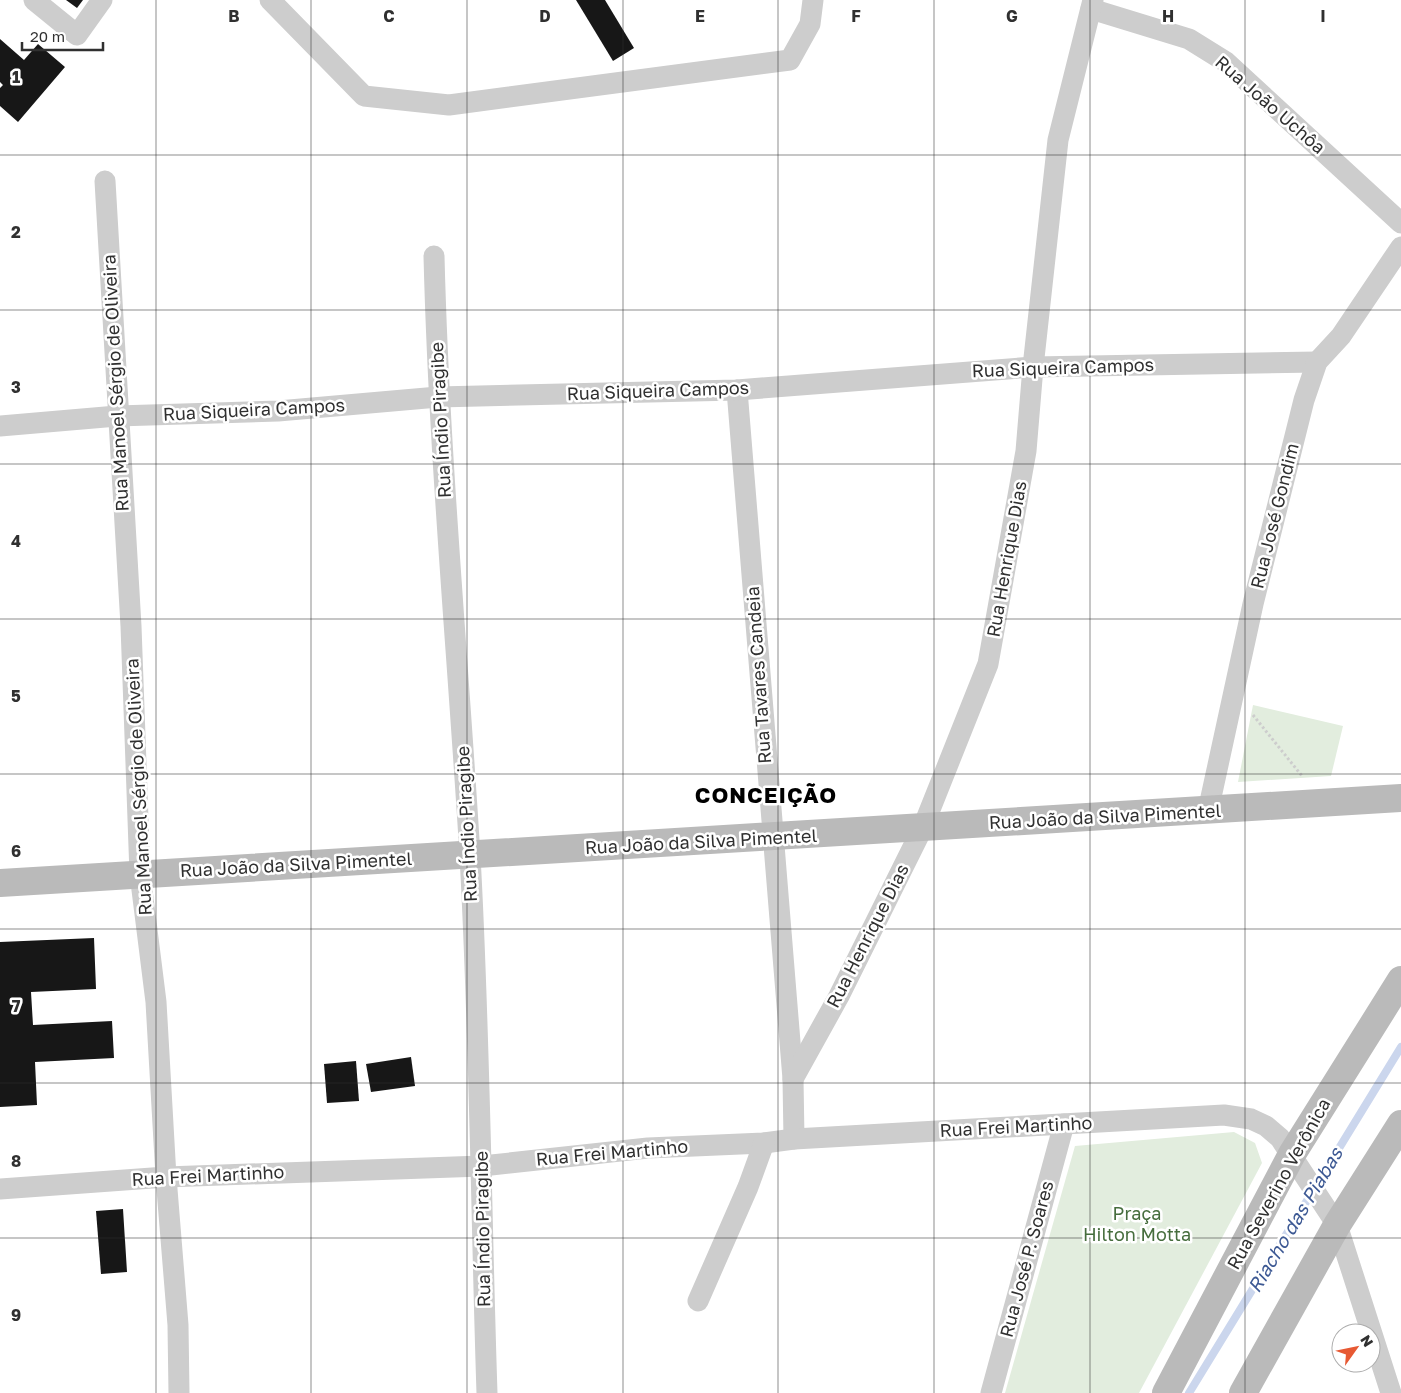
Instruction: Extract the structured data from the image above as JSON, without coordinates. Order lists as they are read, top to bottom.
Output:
{
  "streets": {
    "street": [
      "Rua João Uchôa",
      "Rua Siqueira Campos",
      "Rua Manoel Sérgio de Oliveira",
      "Rua Índio Piragibe",
      "Rua José Gondim",
      "Rua Henrique Dias",
      "Rua Tavares Candeia",
      "Rua João da Silva Pimentel",
      "Rua Frei Martinho",
      "Rua Severino Verônica",
      "Rua José P. Soares"
    ]
  },
  "crossings": [
    ["Rua João Uchôa", "Rua Henrique Dias"],
    ["Rua Siqueira Campos", "Rua Manoel Sérgio de Oliveira"],
    ["Rua Siqueira Campos", "Rua Índio Piragibe"],
    ["Rua Siqueira Campos", "Rua José Gondim"],
    ["Rua Siqueira Campos", "Rua Henrique Dias"],
    ["Rua Siqueira Campos", "Rua Tavares Candeia"],
    ["Rua Manoel Sérgio de Oliveira", "Rua João da Silva Pimentel"],
    ["Rua Manoel Sérgio de Oliveira", "Rua Frei Martinho"],
    ["Rua Índio Piragibe", "Rua João da Silva Pimentel"],
    ["Rua Índio Piragibe", "Rua Frei Martinho"],
    ["Rua José Gondim", "Rua João da Silva Pimentel"],
    ["Rua Henrique Dias", "Rua Tavares Candeia"],
    ["Rua Henrique Dias", "Rua João da Silva Pimentel"],
    ["Rua Tavares Candeia", "Rua João da Silva Pimentel"],
    ["Rua Tavares Candeia", "Rua Frei Martinho"],
    ["Rua Frei Martinho", "Rua Severino Verônica"],
    ["Rua Frei Martinho", "Rua José P. Soares"]
  ],
  "districts": ["CONCEIÇÃO"],
  "water": ["Riacho das Piabas"],
  "parks": ["Praça Hilton Motta"],
  "scale_bar": "20 m",
  "north": "top right",
  "grid": {
    "columns": [
      "B",
      "C",
      "D",
      "E",
      "F",
      "G",
      "H",
      "I"
    ],
    "rows": [
      "1",
      "2",
      "3",
      "4",
      "5",
      "6",
      "7",
      "8",
      "9"
    ]
  }
}
